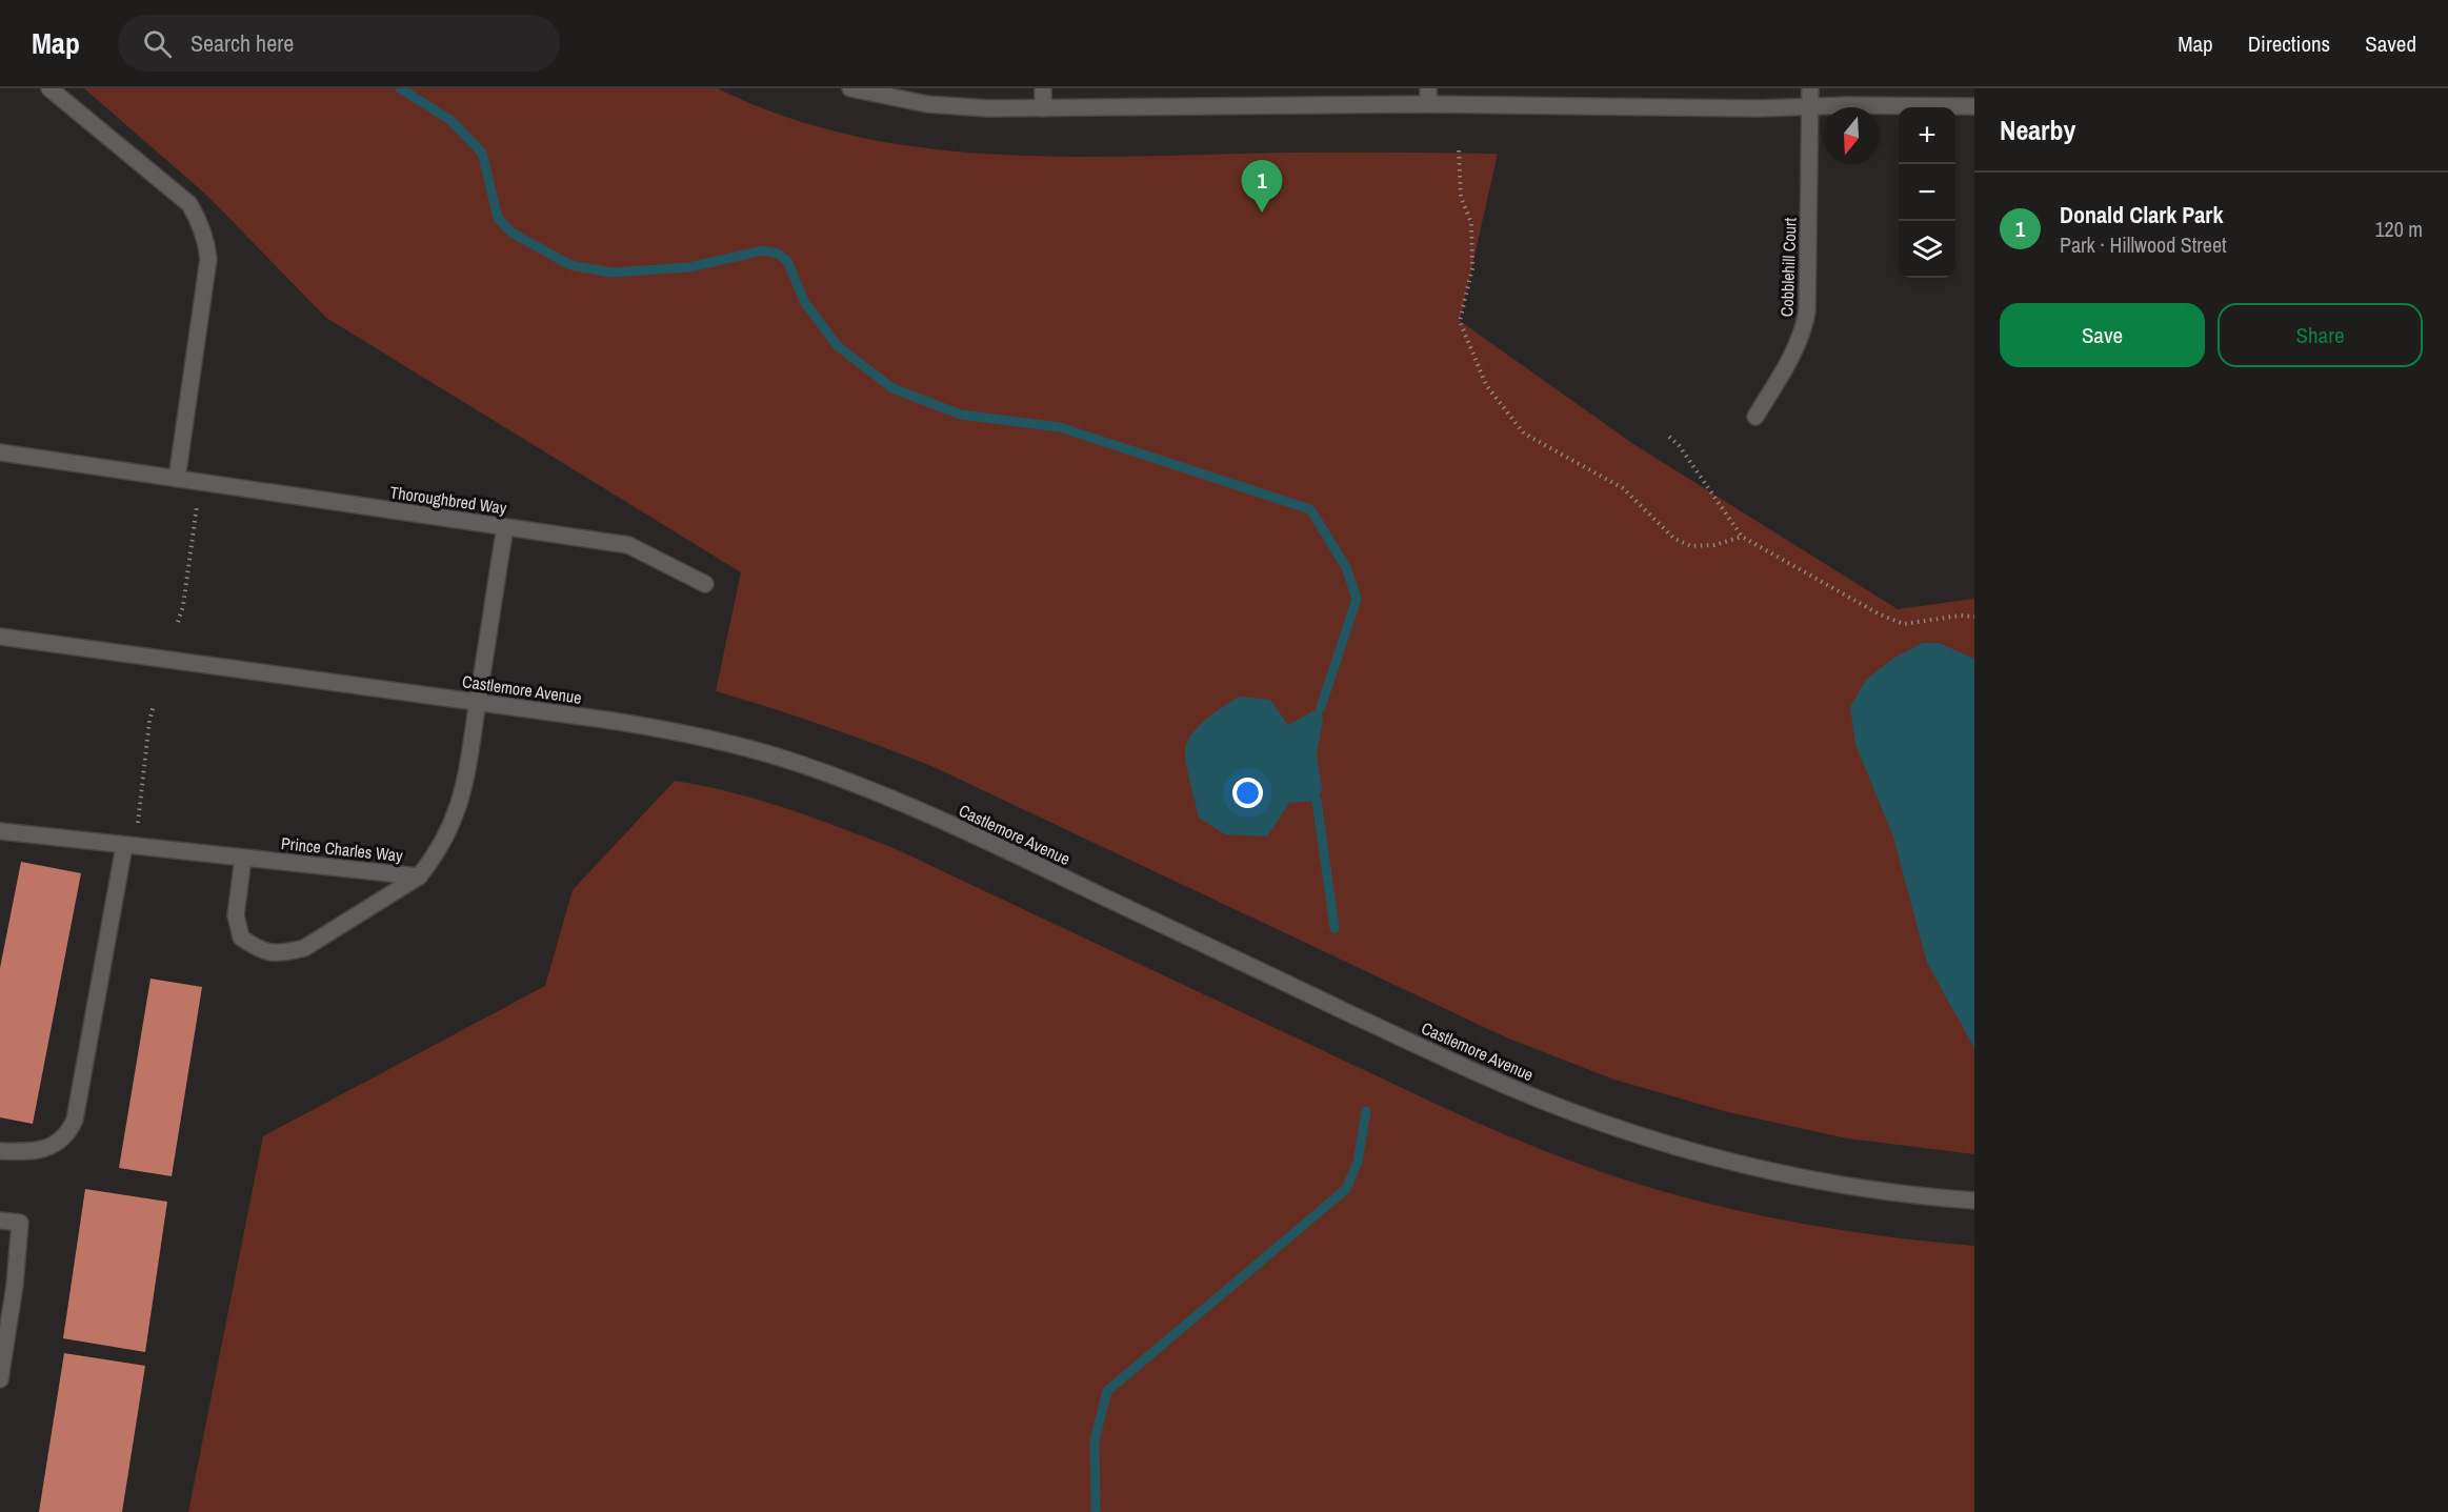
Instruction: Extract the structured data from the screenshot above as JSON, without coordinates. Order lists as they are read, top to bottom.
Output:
{
  "streets": {
    "street": [
      "Cobblehill Court",
      "Thoroughbred Way",
      "Castlemore Avenue",
      "Prince Charles Way"
    ]
  },
  "crossings": [
    ["Thoroughbred Way", "Prince Charles Way"],
    ["Castlemore Avenue", "Prince Charles Way"]
  ],
  "north": "bottom",
  "page": {
    "header": "Map",
    "search": "Search here",
    "nav": ["Map", "Directions", "Saved"],
    "heading": "Nearby",
    "map_buttons": ["+", "−"],
    "pins": "1",
    "list": [
      {
        "mark": "1",
        "name": "Donald Clark Park",
        "note": "Park · Hillwood Street",
        "value": "120 m"
      }
    ],
    "buttons": ["Save", "Share"]
  }
}
